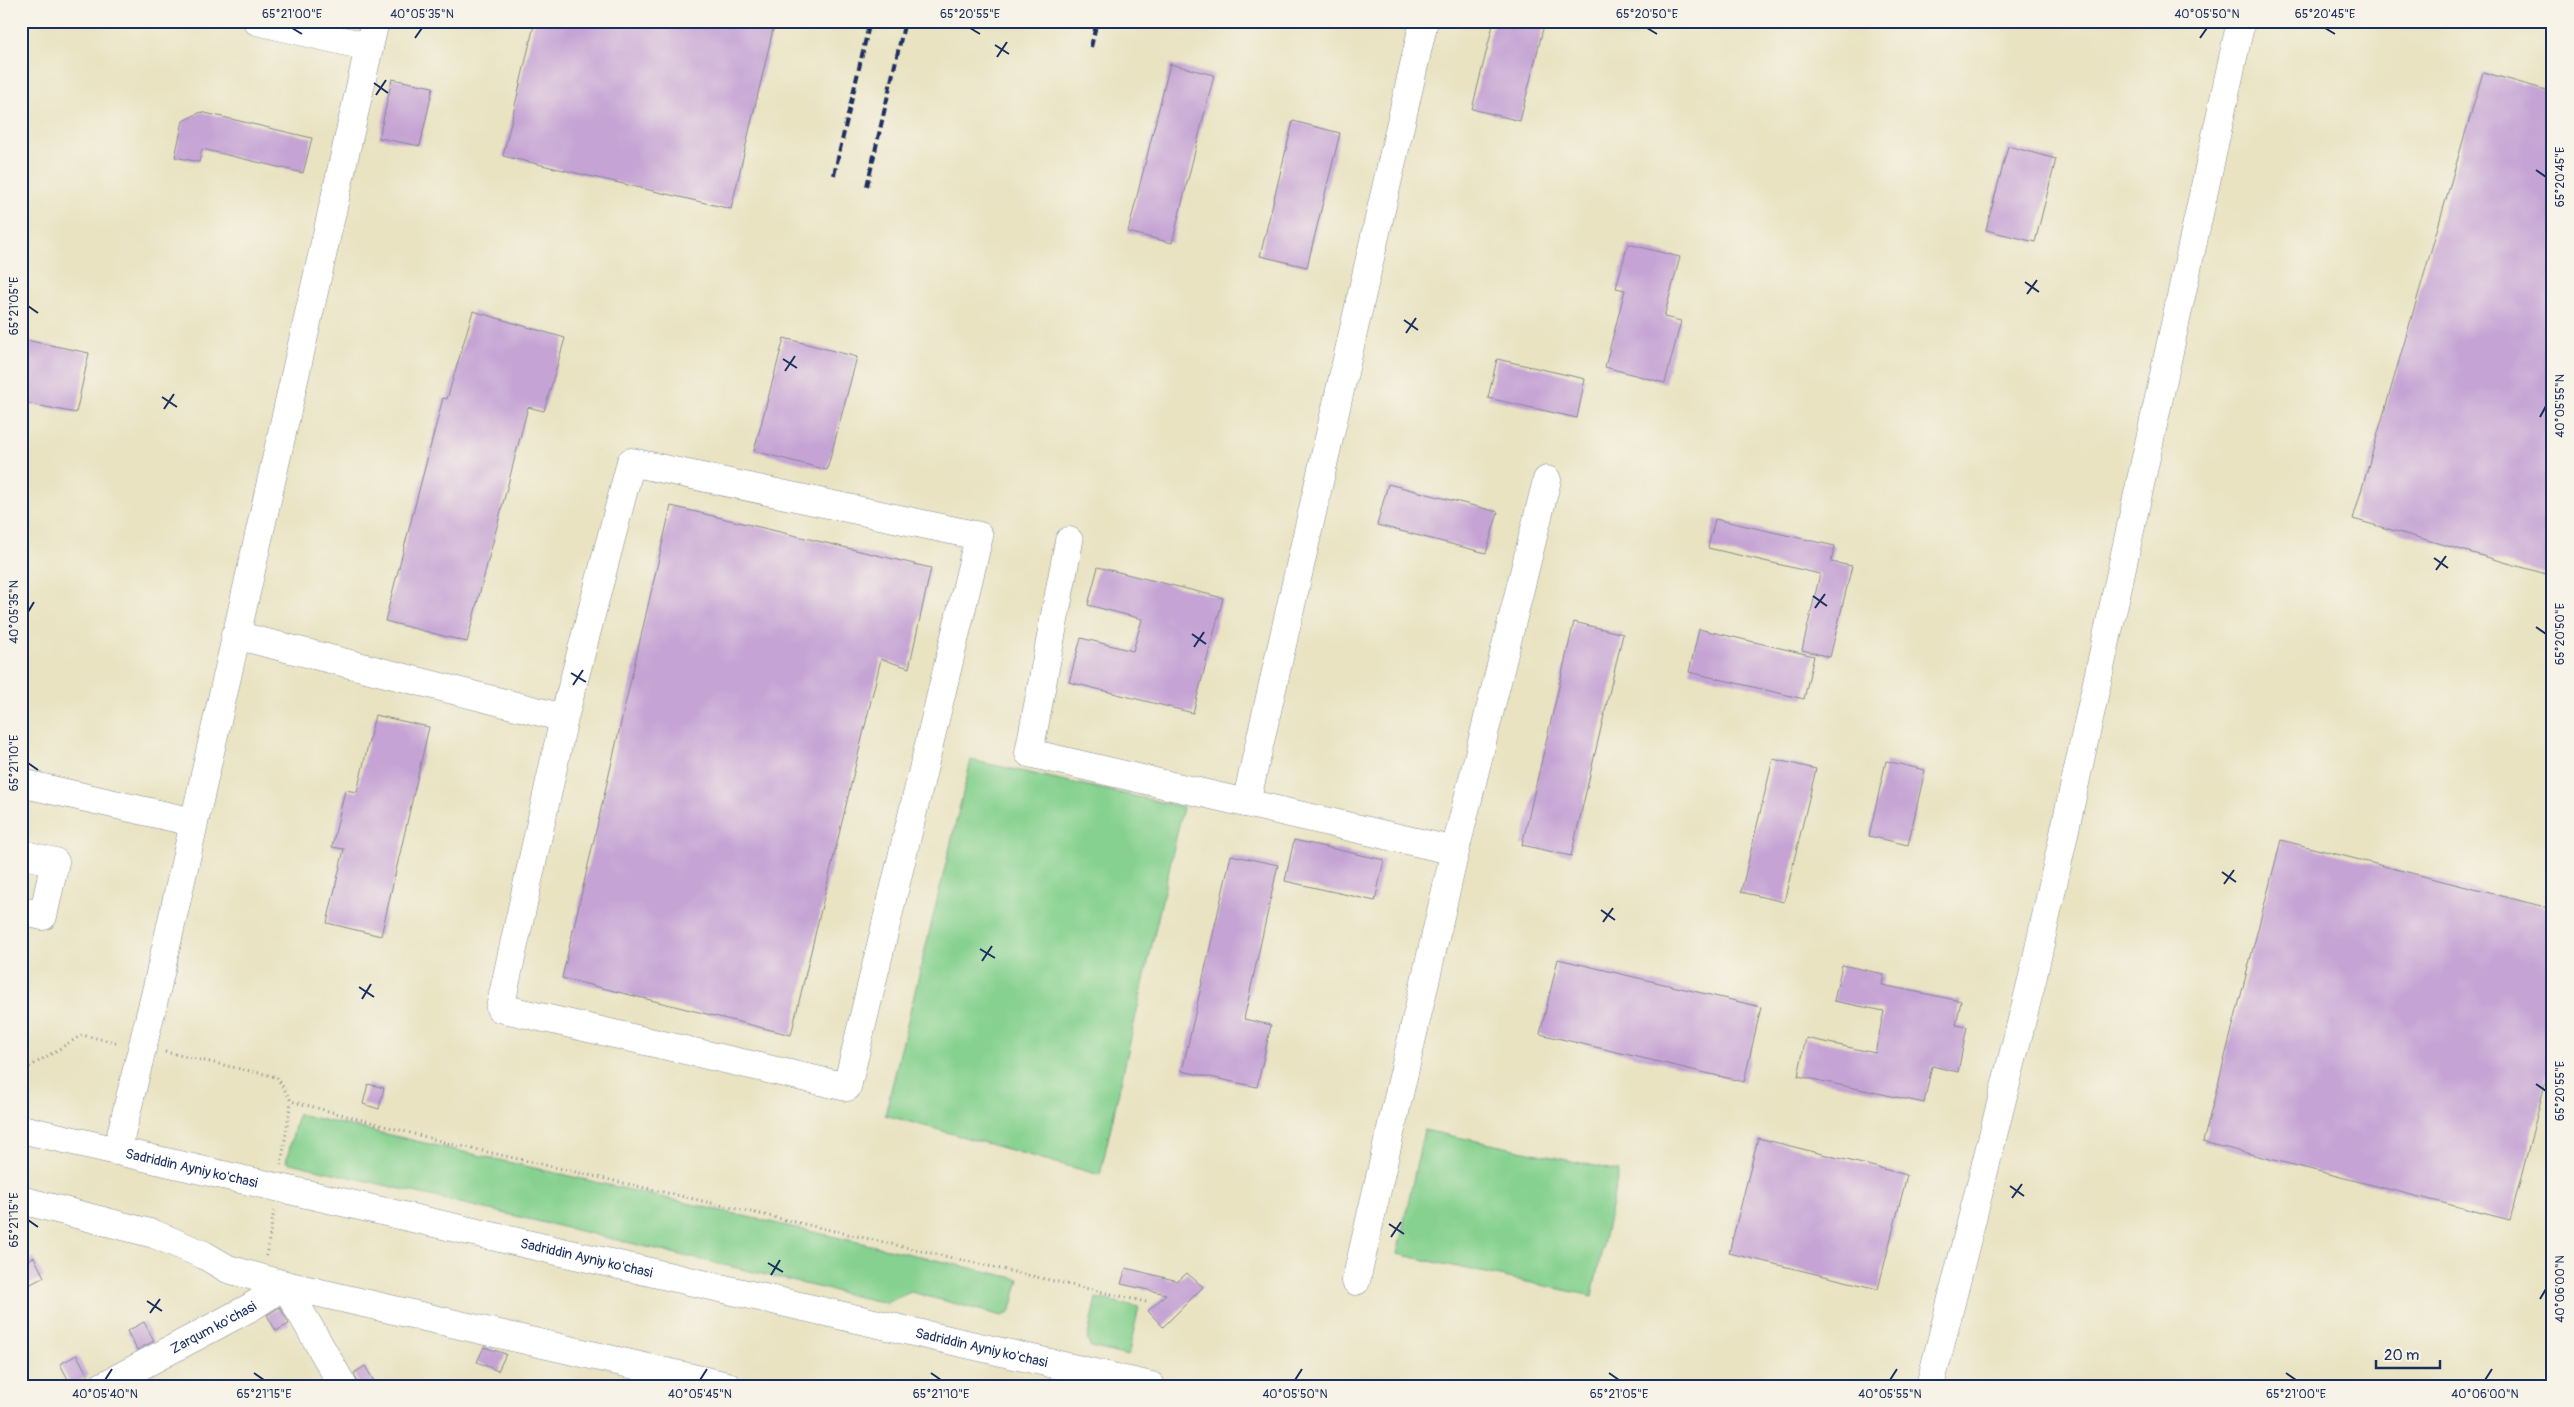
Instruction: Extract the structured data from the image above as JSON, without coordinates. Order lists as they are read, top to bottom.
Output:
{
  "streets": {
    "street": ["Sadriddin Ayniy ko'chasi", "Zarqum ko'chasi"]
  },
  "scale_bar": "20 m",
  "coordinates": [
    "65°21'00\"E",
    "40°05'35\"N",
    "65°20'55\"E",
    "65°20'50\"E",
    "40°05'50\"N",
    "65°20'45\"E",
    "65°21'05\"E",
    "40°05'55\"N",
    "65°21'10\"E",
    "65°21'15\"E",
    "40°06'00\"N",
    "40°05'40\"N",
    "40°05'45\"N"
  ]
}
